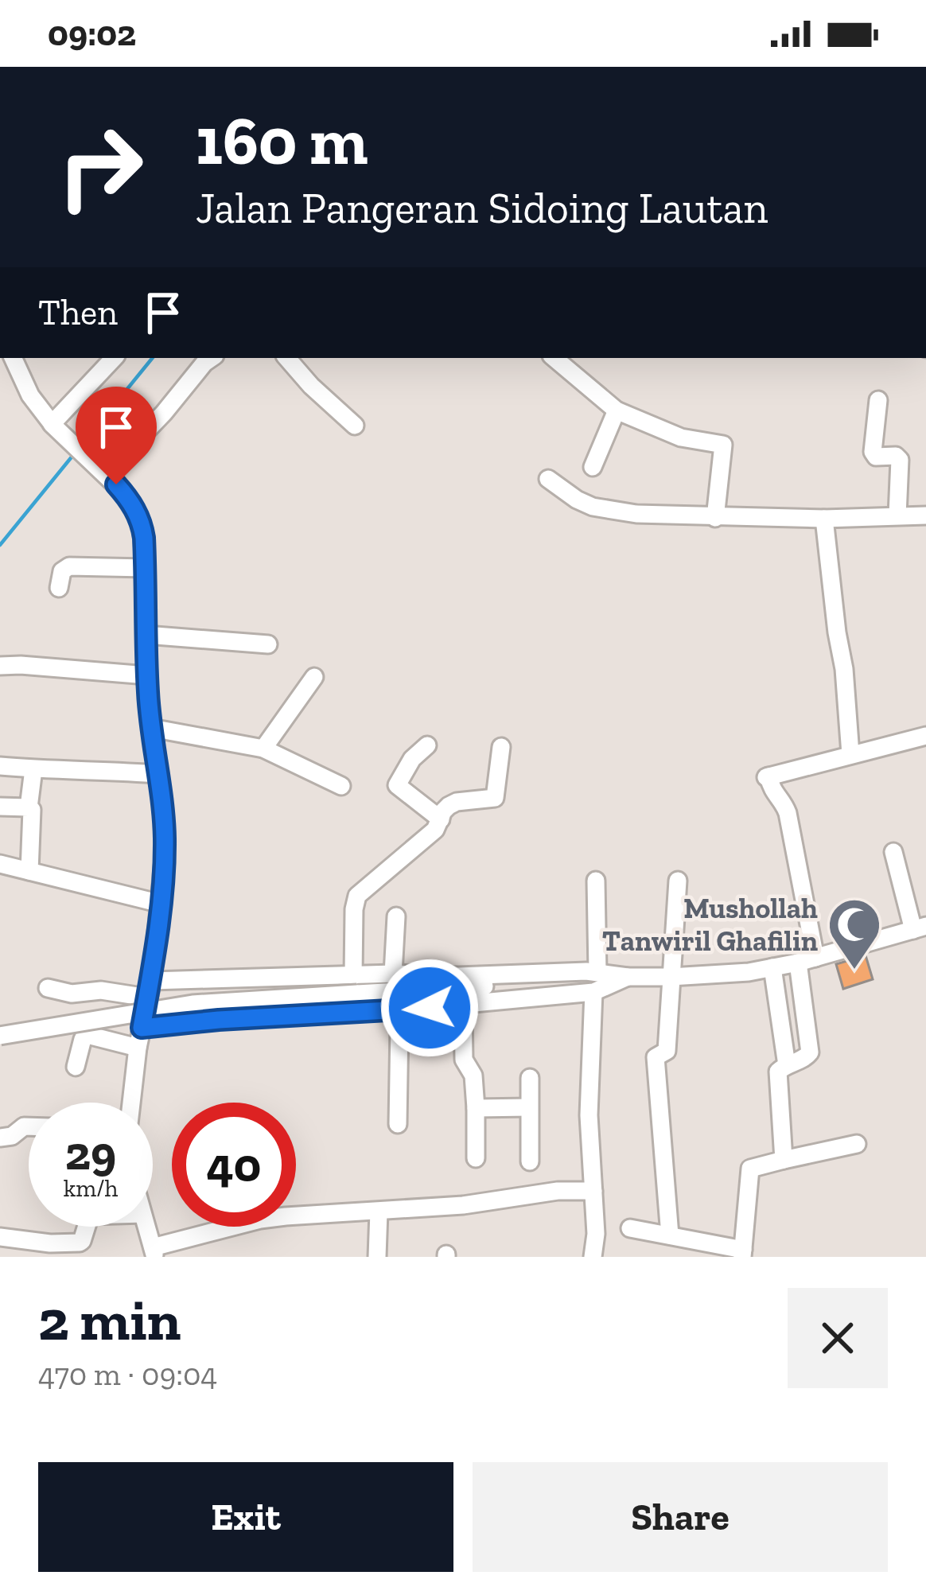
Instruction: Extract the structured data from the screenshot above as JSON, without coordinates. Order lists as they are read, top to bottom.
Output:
{
  "places": {
    "mosque": ["Mushollah Tanwiril Ghafilin"]
  },
  "page": {
    "status": "09:02",
    "turn": ["160 m", "Jalan Pangeran Sidoing Lautan"],
    "then": "Then",
    "speed": "29 km/h",
    "limit": "40",
    "heading": ["2 min", "470 m · 09:04"],
    "buttons": ["Exit", "Share"]
  }
}
